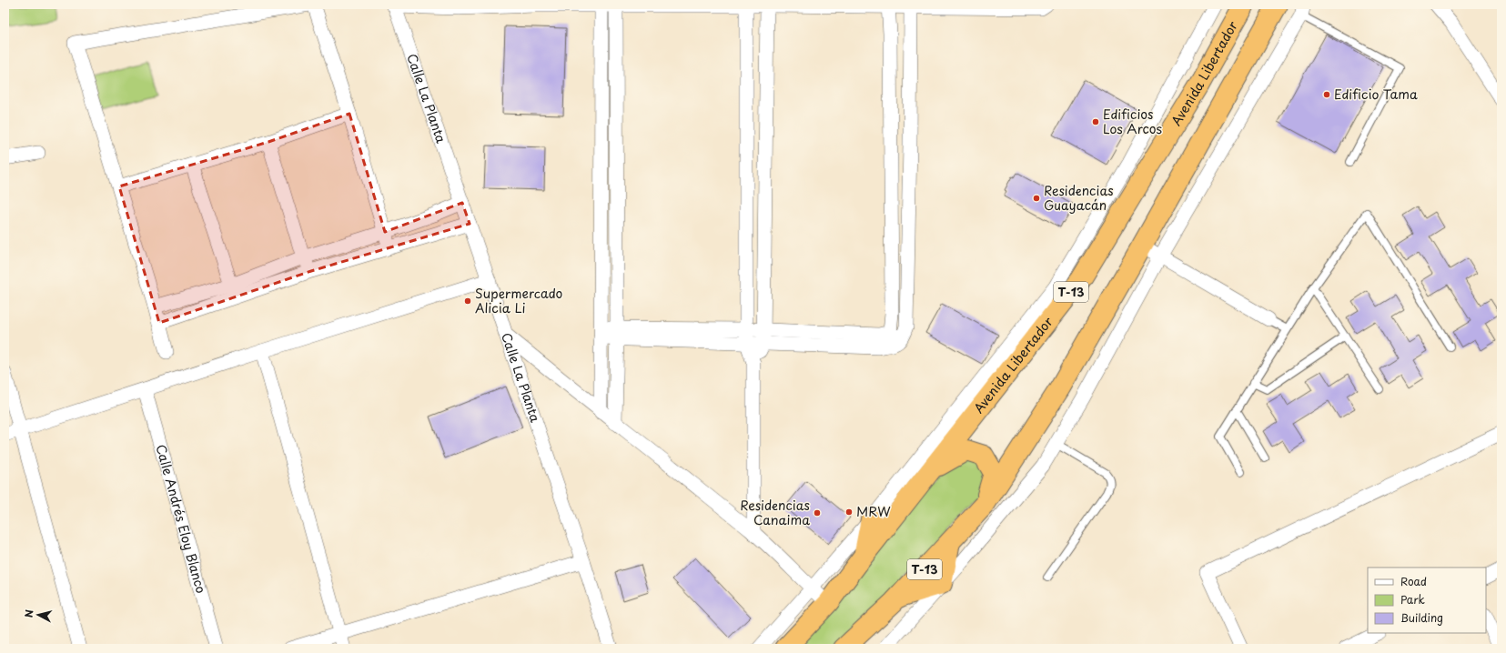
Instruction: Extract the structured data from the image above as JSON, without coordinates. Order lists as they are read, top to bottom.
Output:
{
  "streets": {
    "highway": ["Avenida Libertador", "T-13"],
    "street": ["Calle La Planta", "Calle Andrés Eloy Blanco"]
  },
  "crossings": [
    ["Avenida Libertador", "T-13"]
  ],
  "places": [
    "Edificio Tama",
    "Edificios Los Arcos",
    "Residencias Guayacán",
    "Supermercado Alicia Li",
    "MRW",
    "Residencias Canaima"
  ],
  "legend": ["Road", "Park", "Building"],
  "north": "left"
}
